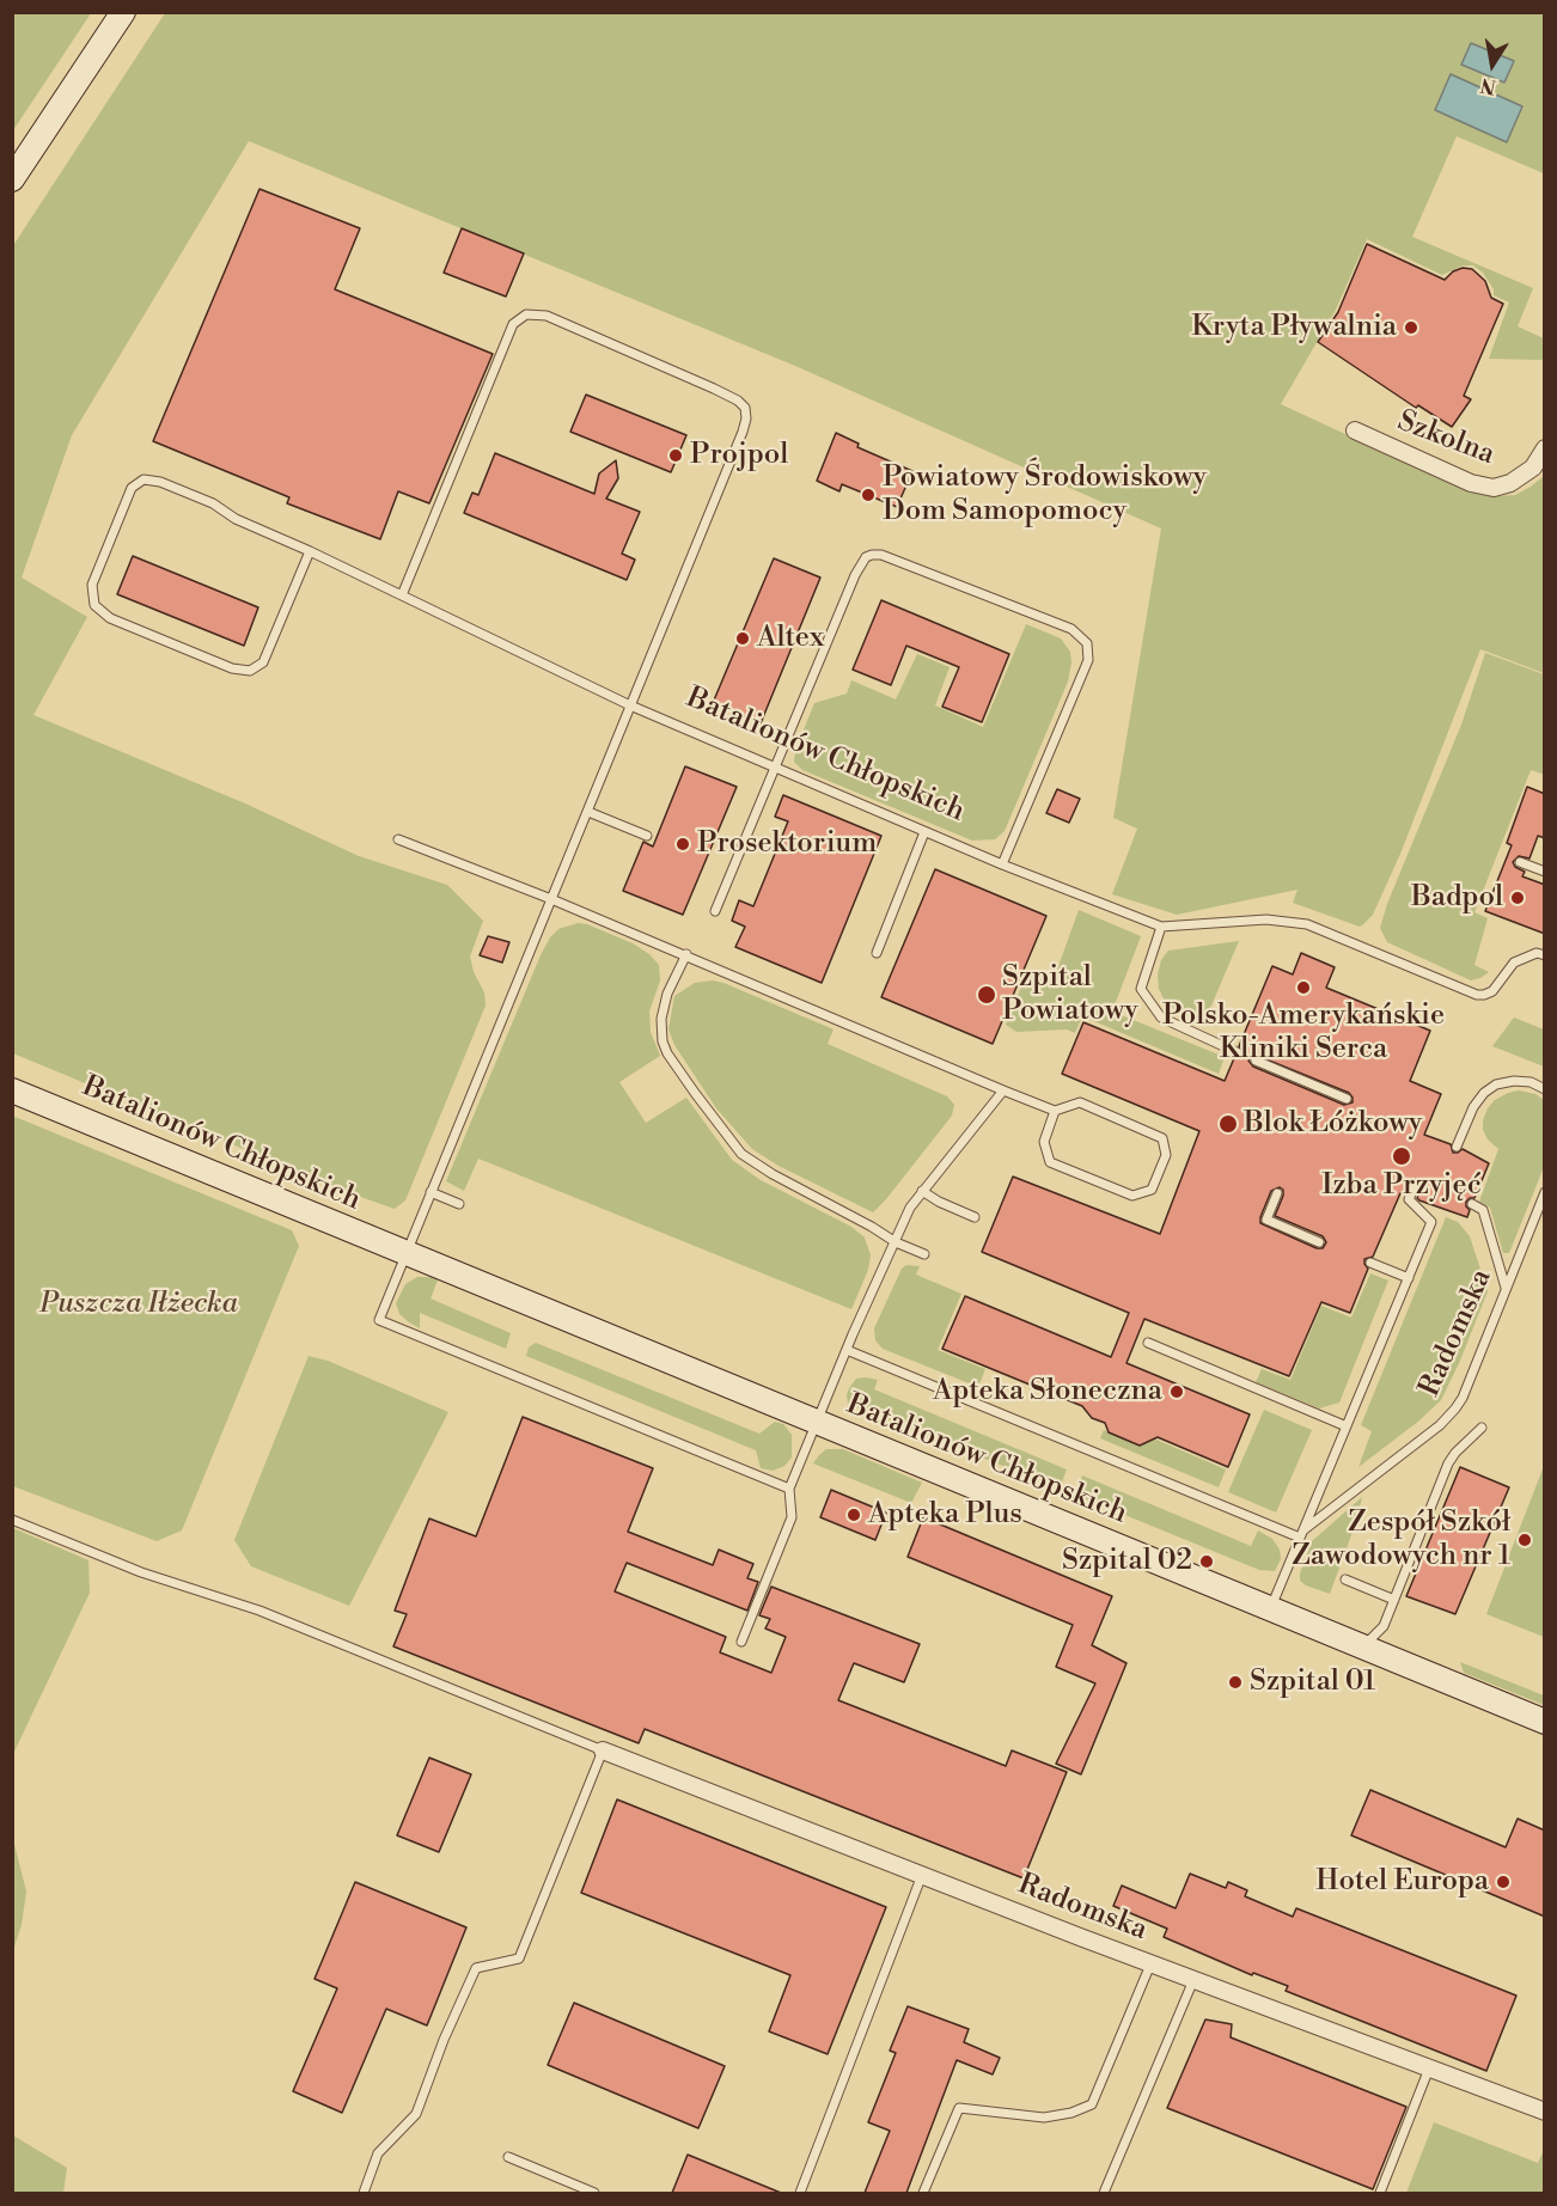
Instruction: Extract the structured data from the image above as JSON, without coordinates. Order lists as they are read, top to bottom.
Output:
{
  "streets": {
    "street": ["Szkolna", "Batalionów Chłopskich", "Radomska"]
  },
  "parks": ["Puszcza Iłżecka"],
  "places": [
    "Kryta Pływalnia",
    "Projpol",
    "Powiatowy Środowiskowy Dom Samopomocy",
    "Altex",
    "Prosektorium",
    "Badpol",
    "Polsko-Amerykańskie Kliniki Serca",
    "Szpital Powiatowy",
    "Blok Łóżkowy",
    "Izba Przyjęć",
    "Apteka Słoneczna",
    "Apteka Plus",
    "Zespół Szkół Zawodowych nr 1",
    "Szpital 02",
    "Szpital 01",
    "Hotel Europa"
  ],
  "north": "bottom"
}
